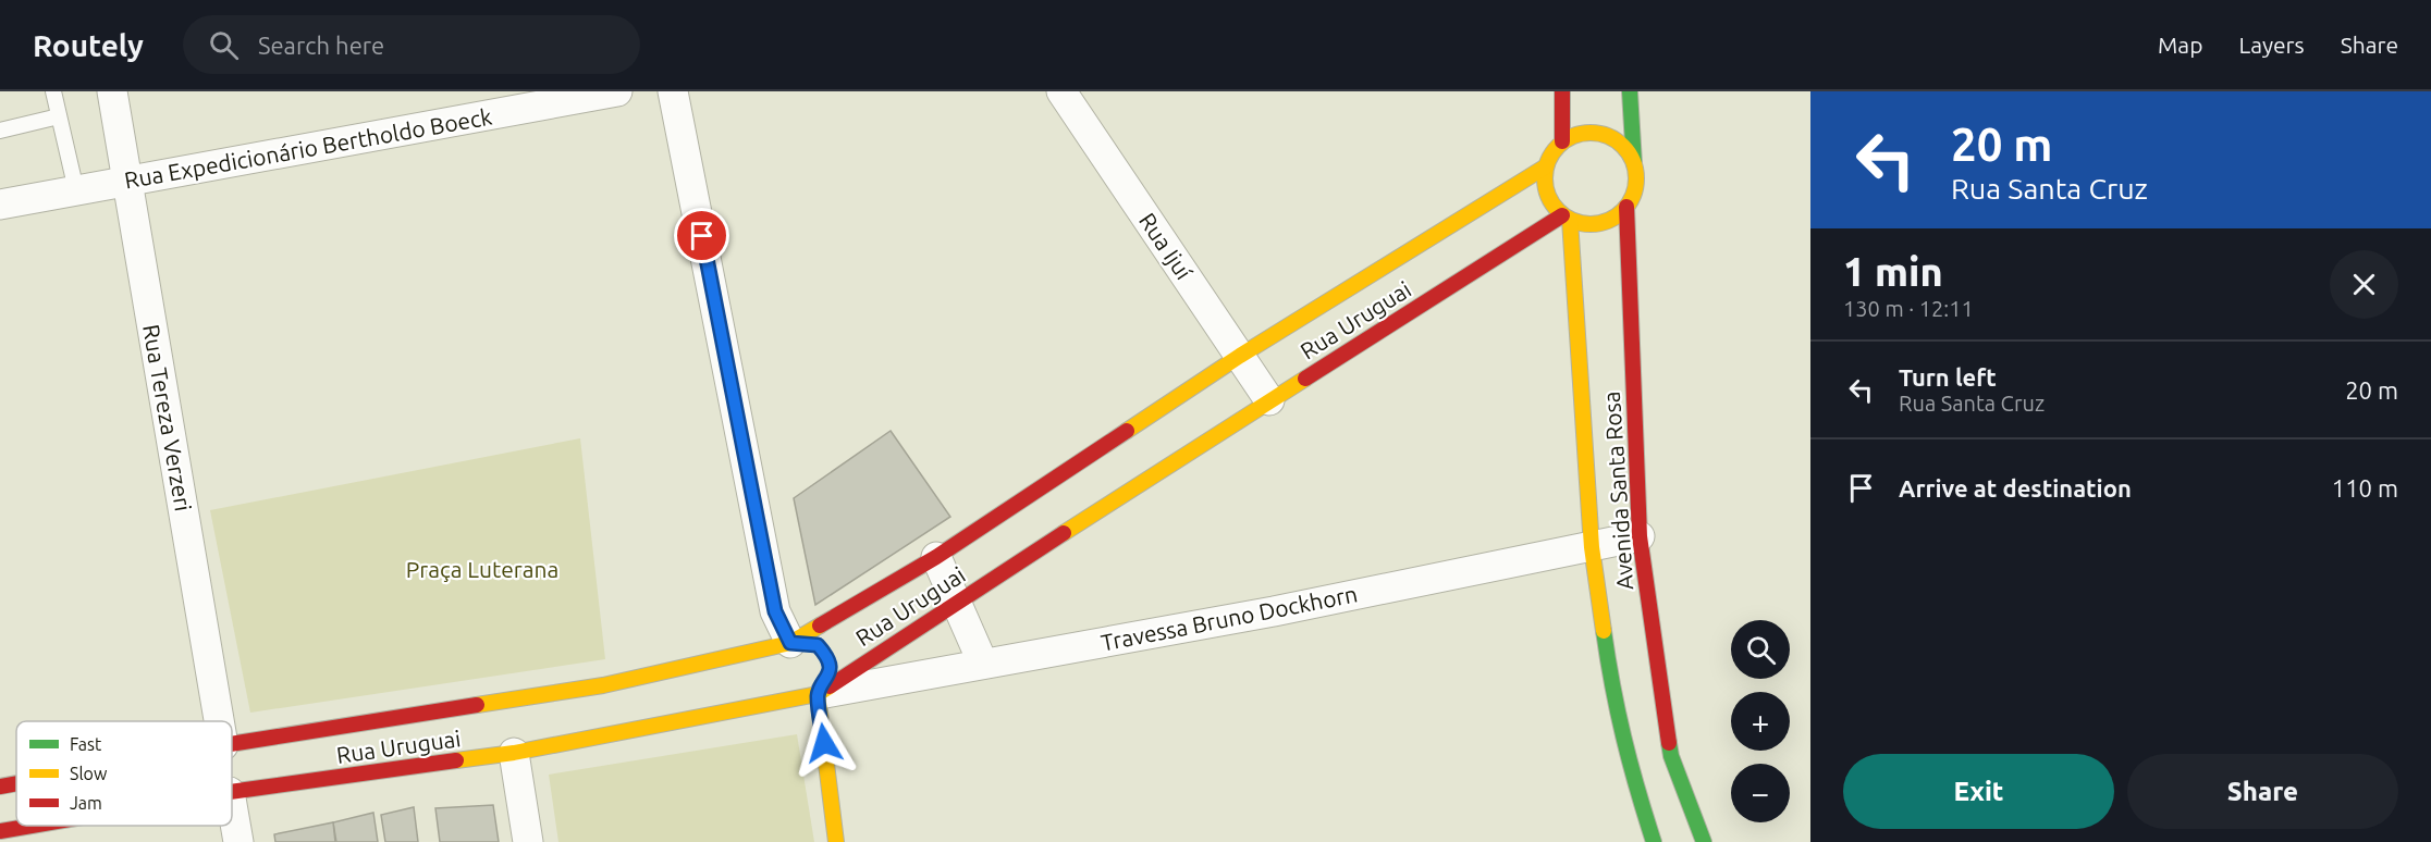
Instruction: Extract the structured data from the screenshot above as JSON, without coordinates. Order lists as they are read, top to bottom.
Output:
{
  "streets": {
    "street": [
      "Rua Expedicionário Bertholdo Boeck",
      "Rua Ijuí",
      "Rua Uruguai",
      "Rua Tereza Verzeri",
      "Avenida Santa Rosa",
      "Travessa Bruno Dockhorn"
    ]
  },
  "crossings": [
    ["Rua Expedicionário Bertholdo Boeck", "Rua Tereza Verzeri"],
    ["Rua Ijuí", "Rua Uruguai"],
    ["Rua Uruguai", "Avenida Santa Rosa"],
    ["Rua Uruguai", "Travessa Bruno Dockhorn"],
    ["Avenida Santa Rosa", "Travessa Bruno Dockhorn"]
  ],
  "parks": ["Praça Luterana"],
  "legend": ["Fast", "Slow", "Jam"],
  "page": {
    "header": "Routely",
    "search": "Search here",
    "nav": ["Map", "Layers", "Share"],
    "turn": ["20 m", "Rua Santa Cruz"],
    "heading": ["1 min", "130 m · 12:11"],
    "list": [
      {
        "name": "Turn left",
        "note": "Rua Santa Cruz",
        "value": "20 m"
      },
      {
        "name": "Arrive at destination",
        "value": "110 m"
      }
    ],
    "map_buttons": ["+", "−"],
    "buttons": ["Exit", "Share"]
  }
}
